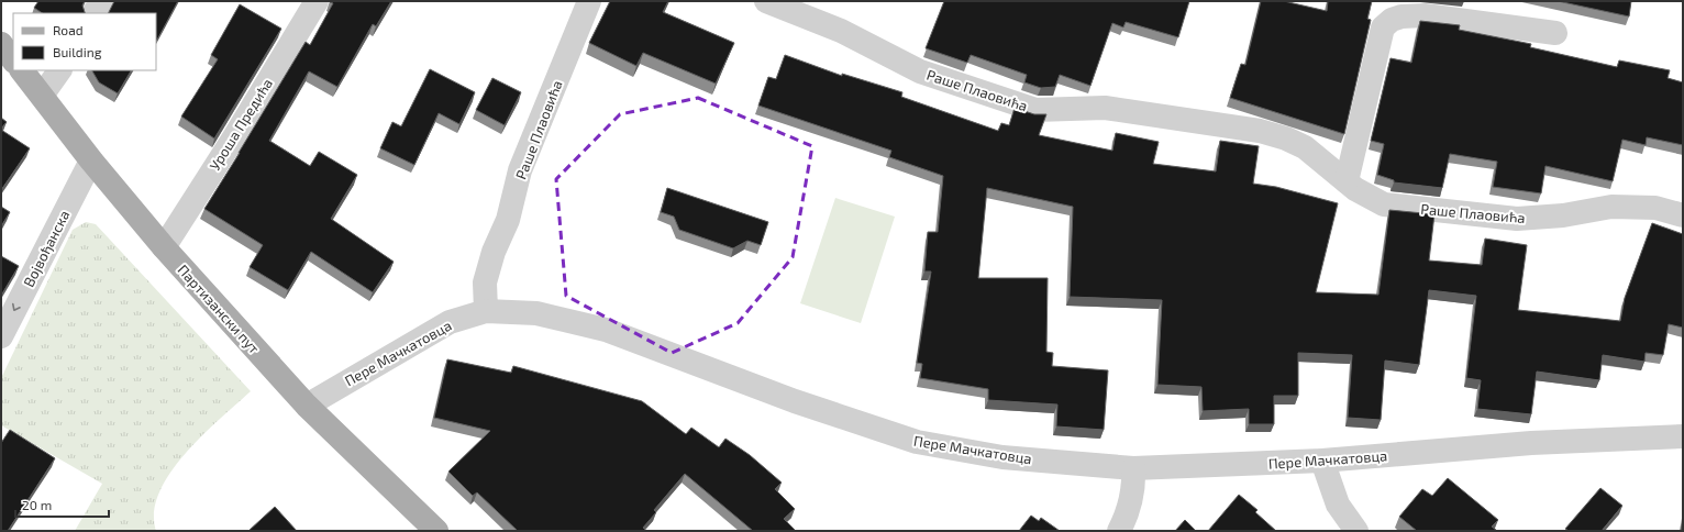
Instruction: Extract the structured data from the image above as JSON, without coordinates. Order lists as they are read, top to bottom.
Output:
{
  "streets": {
    "main road": ["Партизански пут"],
    "street": [
      "Раше Плаовића",
      "Уроша Предића",
      "Војвођанска",
      "Пере Мачкатовца"
    ]
  },
  "crossings": [
    ["Раше Плаовића", "Пере Мачкатовца"],
    ["Уроша Предића", "Партизански пут"],
    ["Војвођанска", "Партизански пут"],
    ["Партизански пут", "Пере Мачкатовца"]
  ],
  "one_way": ["Војвођанска"],
  "legend": ["Road", "Building"],
  "scale_bar": "20 m"
}
